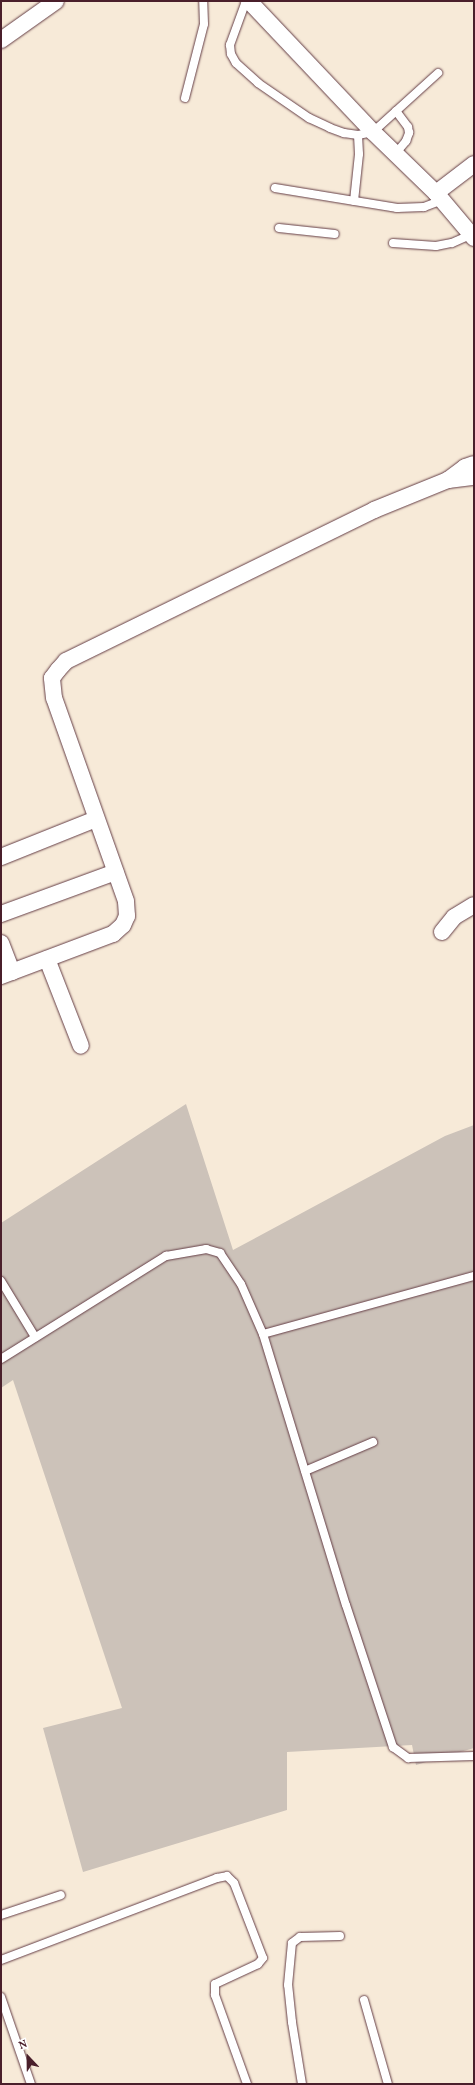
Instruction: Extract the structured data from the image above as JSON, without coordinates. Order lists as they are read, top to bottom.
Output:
{
  "north": "top"
}
